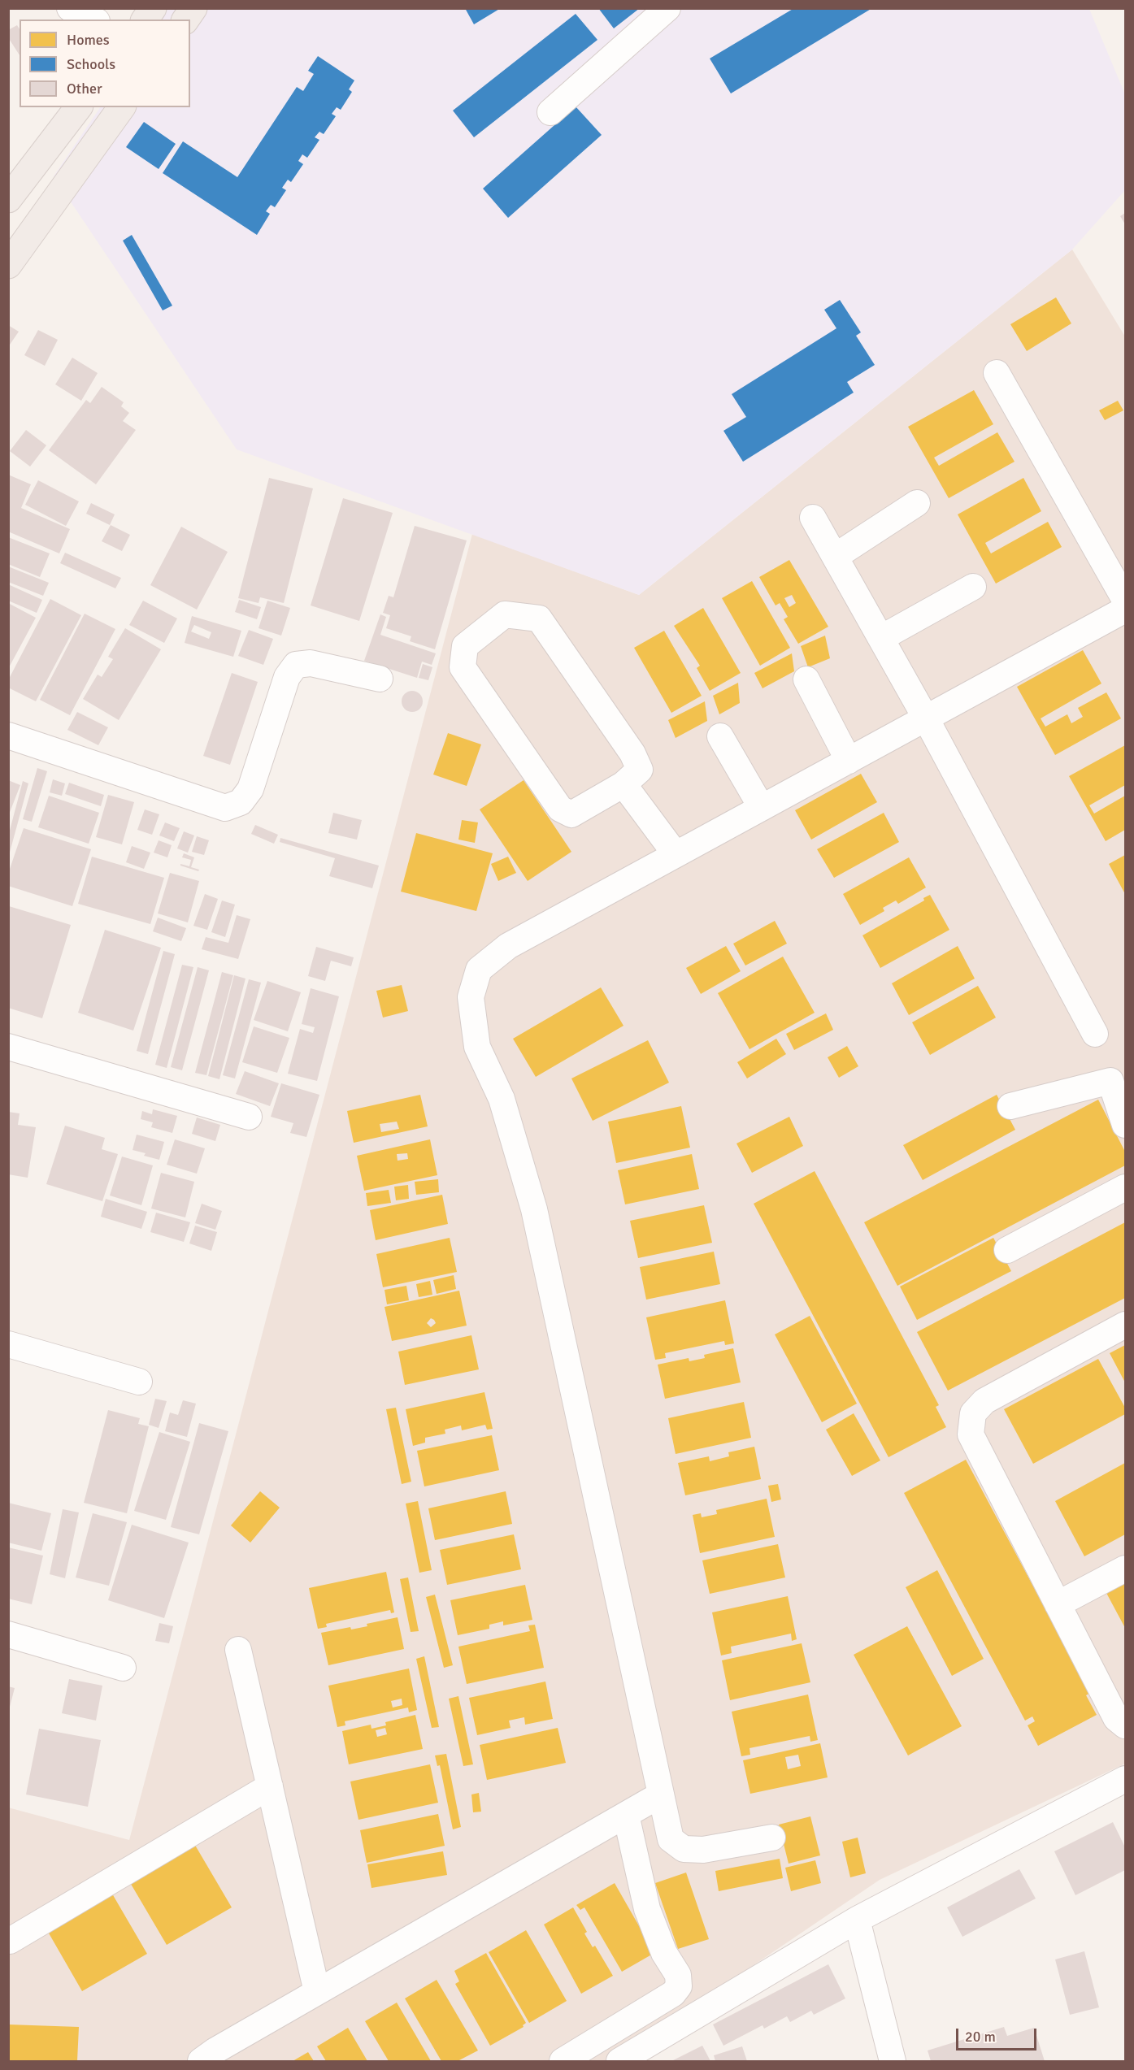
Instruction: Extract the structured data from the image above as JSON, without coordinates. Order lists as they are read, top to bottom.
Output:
{
  "legend": ["Homes", "Schools", "Other"],
  "scale_bar": "20 m"
}
